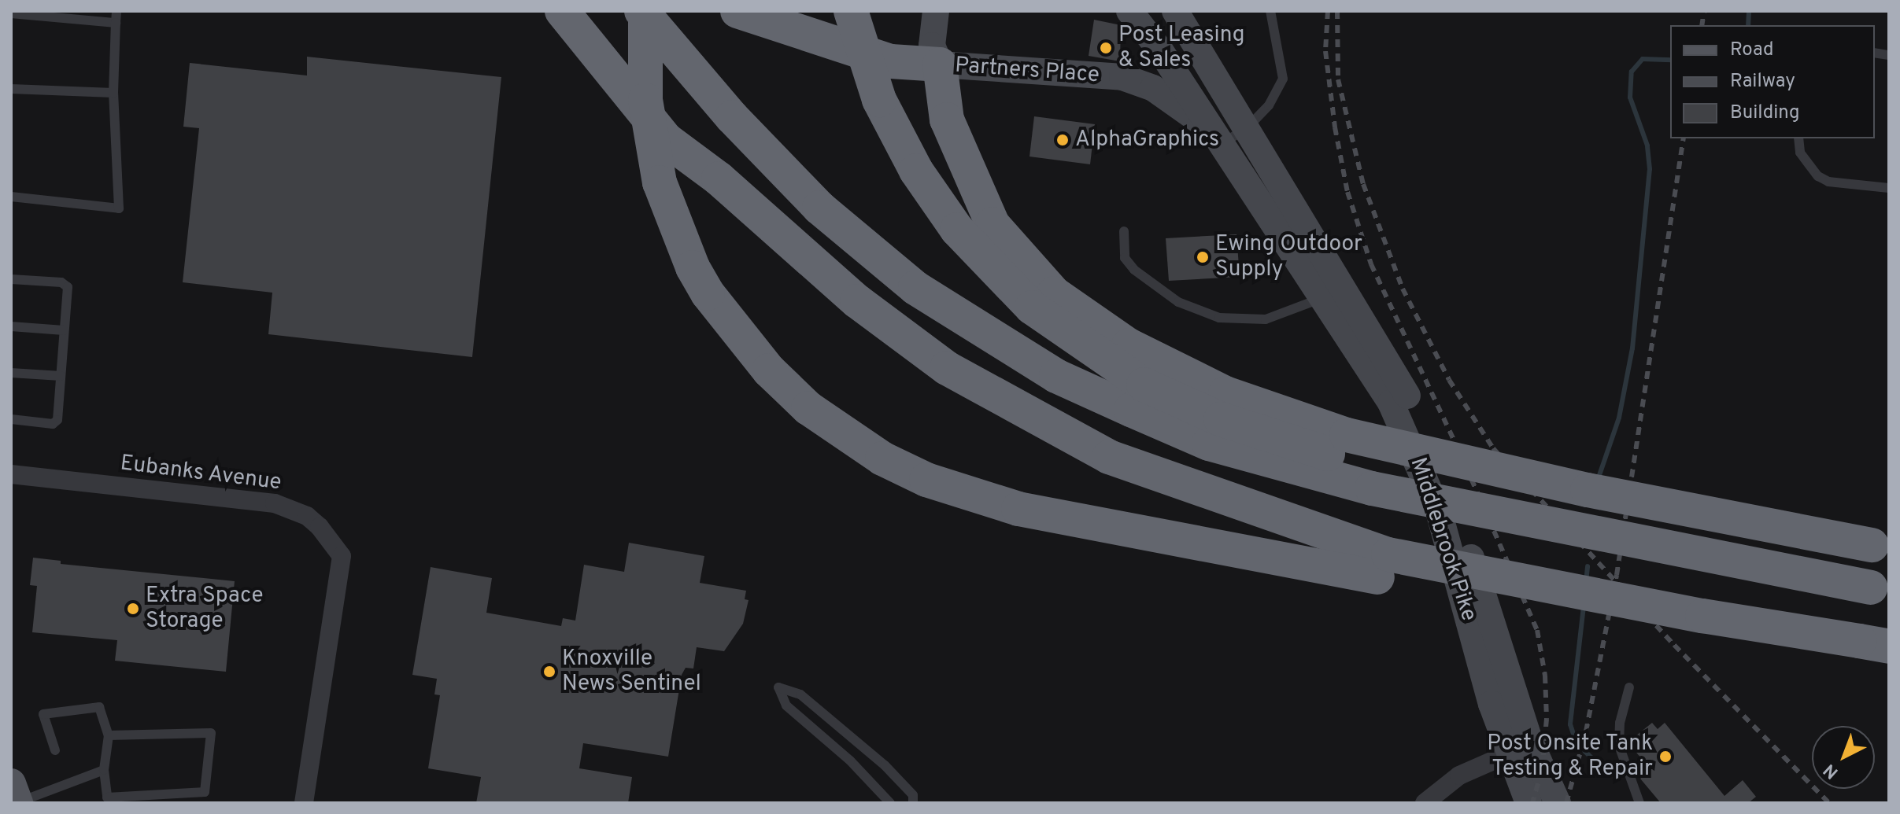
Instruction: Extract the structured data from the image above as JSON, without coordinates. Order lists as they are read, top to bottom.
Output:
{
  "streets": {
    "main road": ["Partners Place", "Middlebrook Pike"],
    "street": ["Eubanks Avenue"]
  },
  "crossings": [
    ["Partners Place", "Middlebrook Pike"]
  ],
  "places": [
    "Post Leasing & Sales",
    "AlphaGraphics",
    "Ewing Outdoor Supply",
    "Extra Space Storage",
    "Knoxville News Sentinel",
    "Post Onsite Tank Testing & Repair"
  ],
  "legend": ["Road", "Railway", "Building"],
  "north": "bottom left"
}
